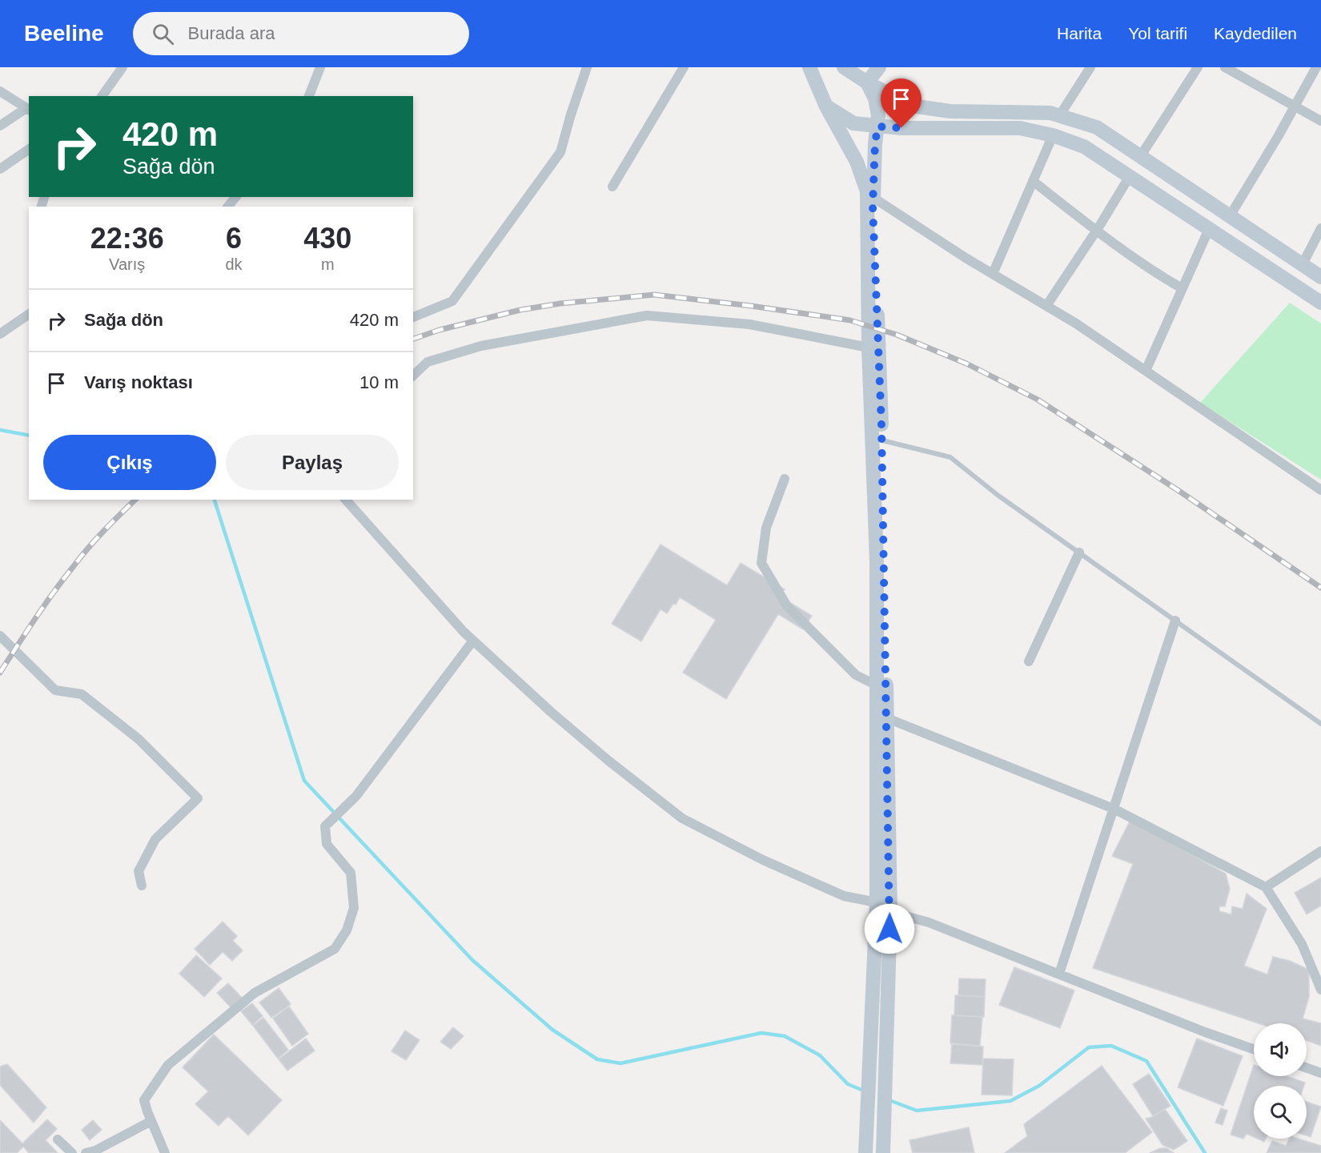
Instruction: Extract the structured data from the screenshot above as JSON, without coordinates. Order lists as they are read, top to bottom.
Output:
{
  "page": {
    "header": "Beeline",
    "search": "Burada ara",
    "nav": ["Harita", "Yol tarifi", "Kaydedilen"],
    "turn": ["420 m", "Sağa dön"],
    "eta": [
      "22:36",
      "Varış",
      "6",
      "dk",
      "430",
      "m"
    ],
    "list": [
      {
        "name": "Sağa dön",
        "value": "420 m"
      },
      {
        "name": "Varış noktası",
        "value": "10 m"
      }
    ],
    "buttons": ["Çıkış", "Paylaş"]
  }
}
